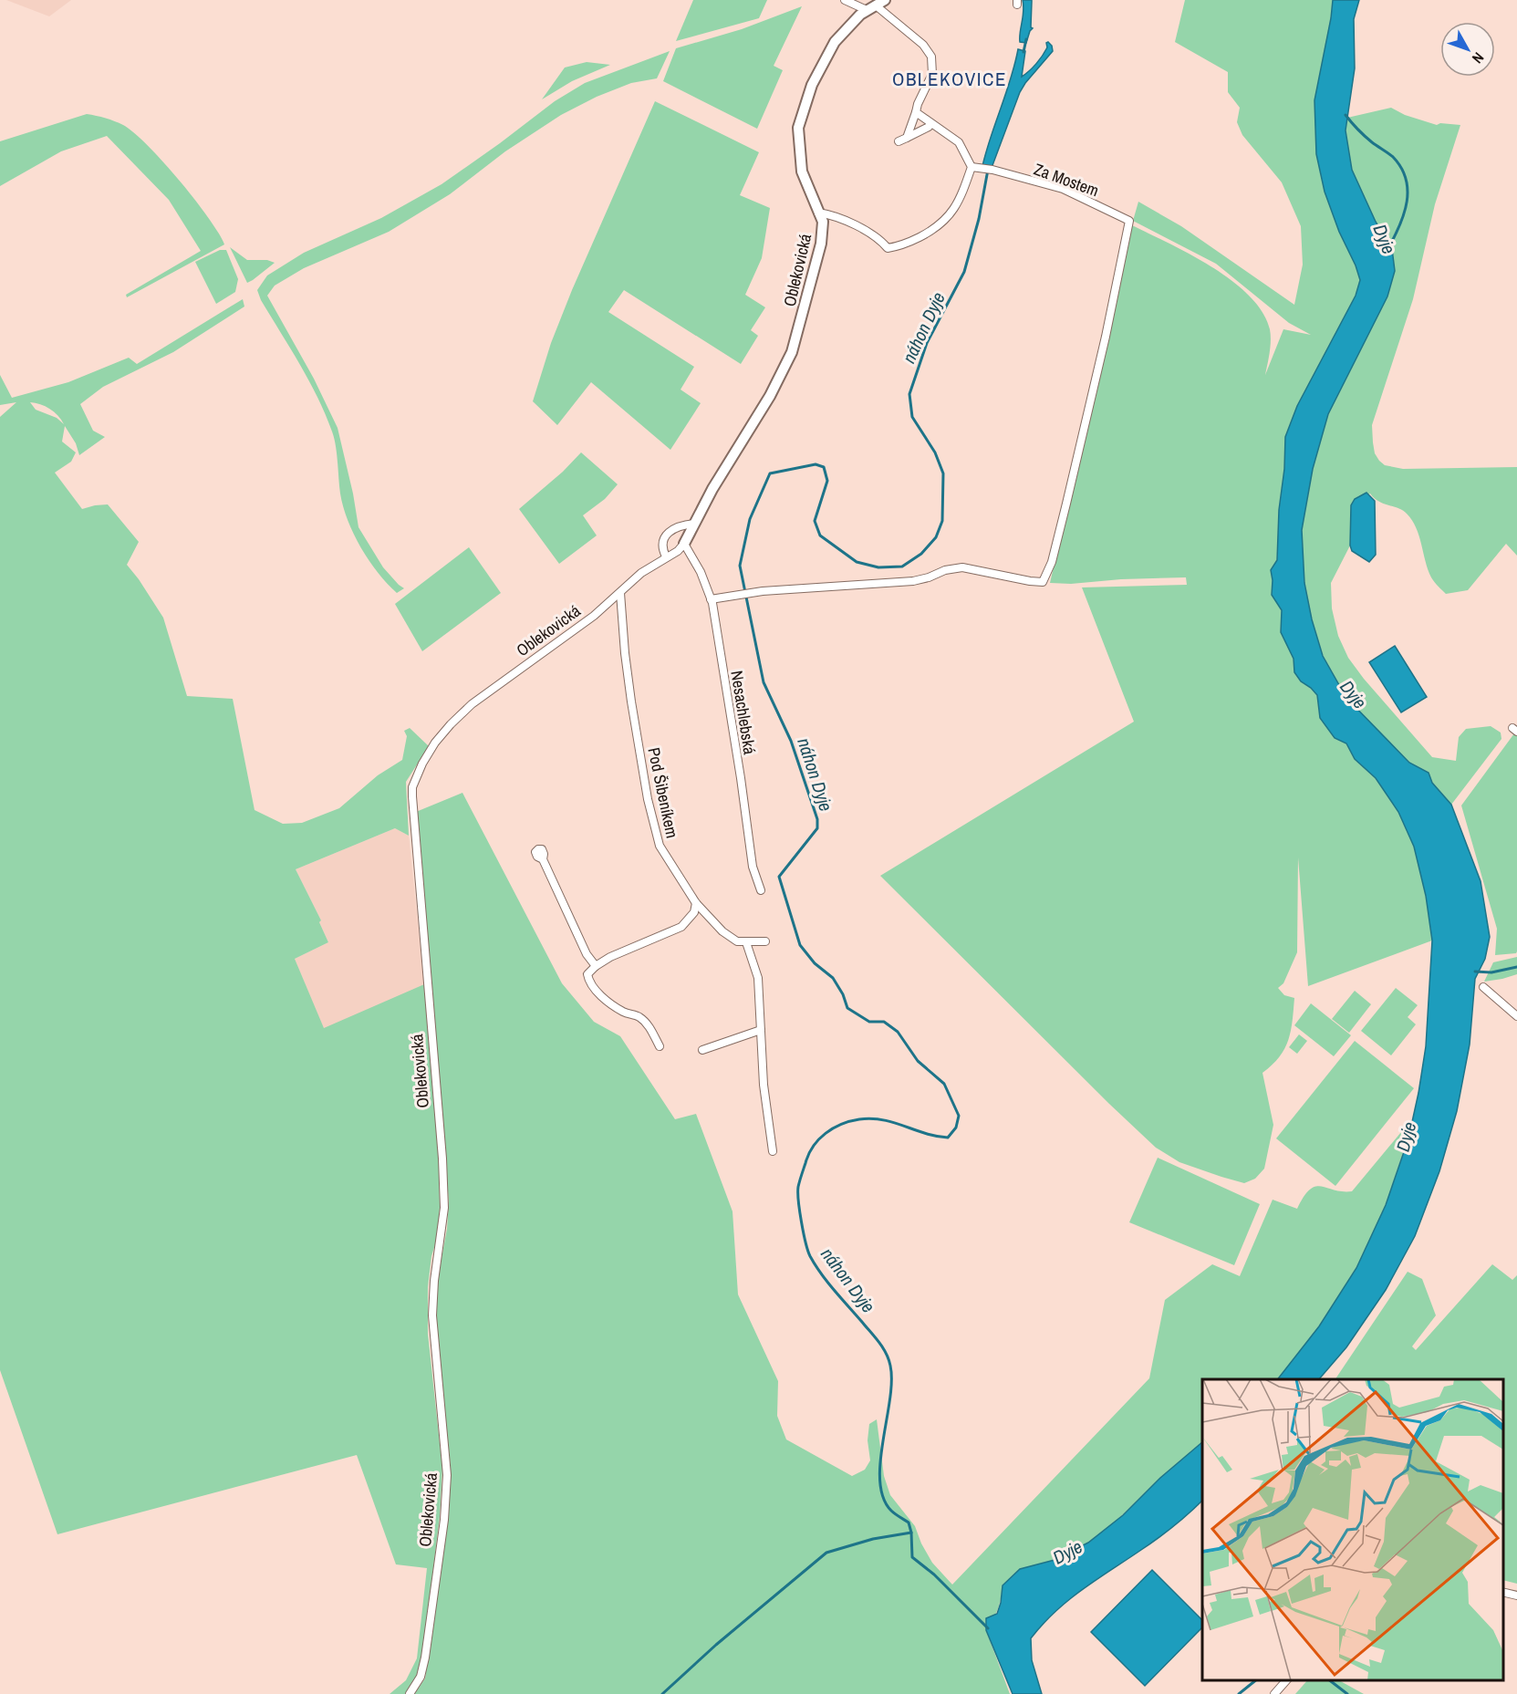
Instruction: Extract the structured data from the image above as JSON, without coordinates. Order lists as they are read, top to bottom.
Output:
{
  "streets": {
    "street": [
      "Za Mostem",
      "Oblekovická",
      "Nesachlebská",
      "Pod Šibeníkem"
    ]
  },
  "crossings": [
    ["Za Mostem", "Nesachlebská"],
    ["Oblekovická", "Nesachlebská"],
    ["Oblekovická", "Pod Šibeníkem"]
  ],
  "districts": ["OBLEKOVICE"],
  "water": ["Dyje", "náhon Dyje"],
  "north": "bottom right"
}
